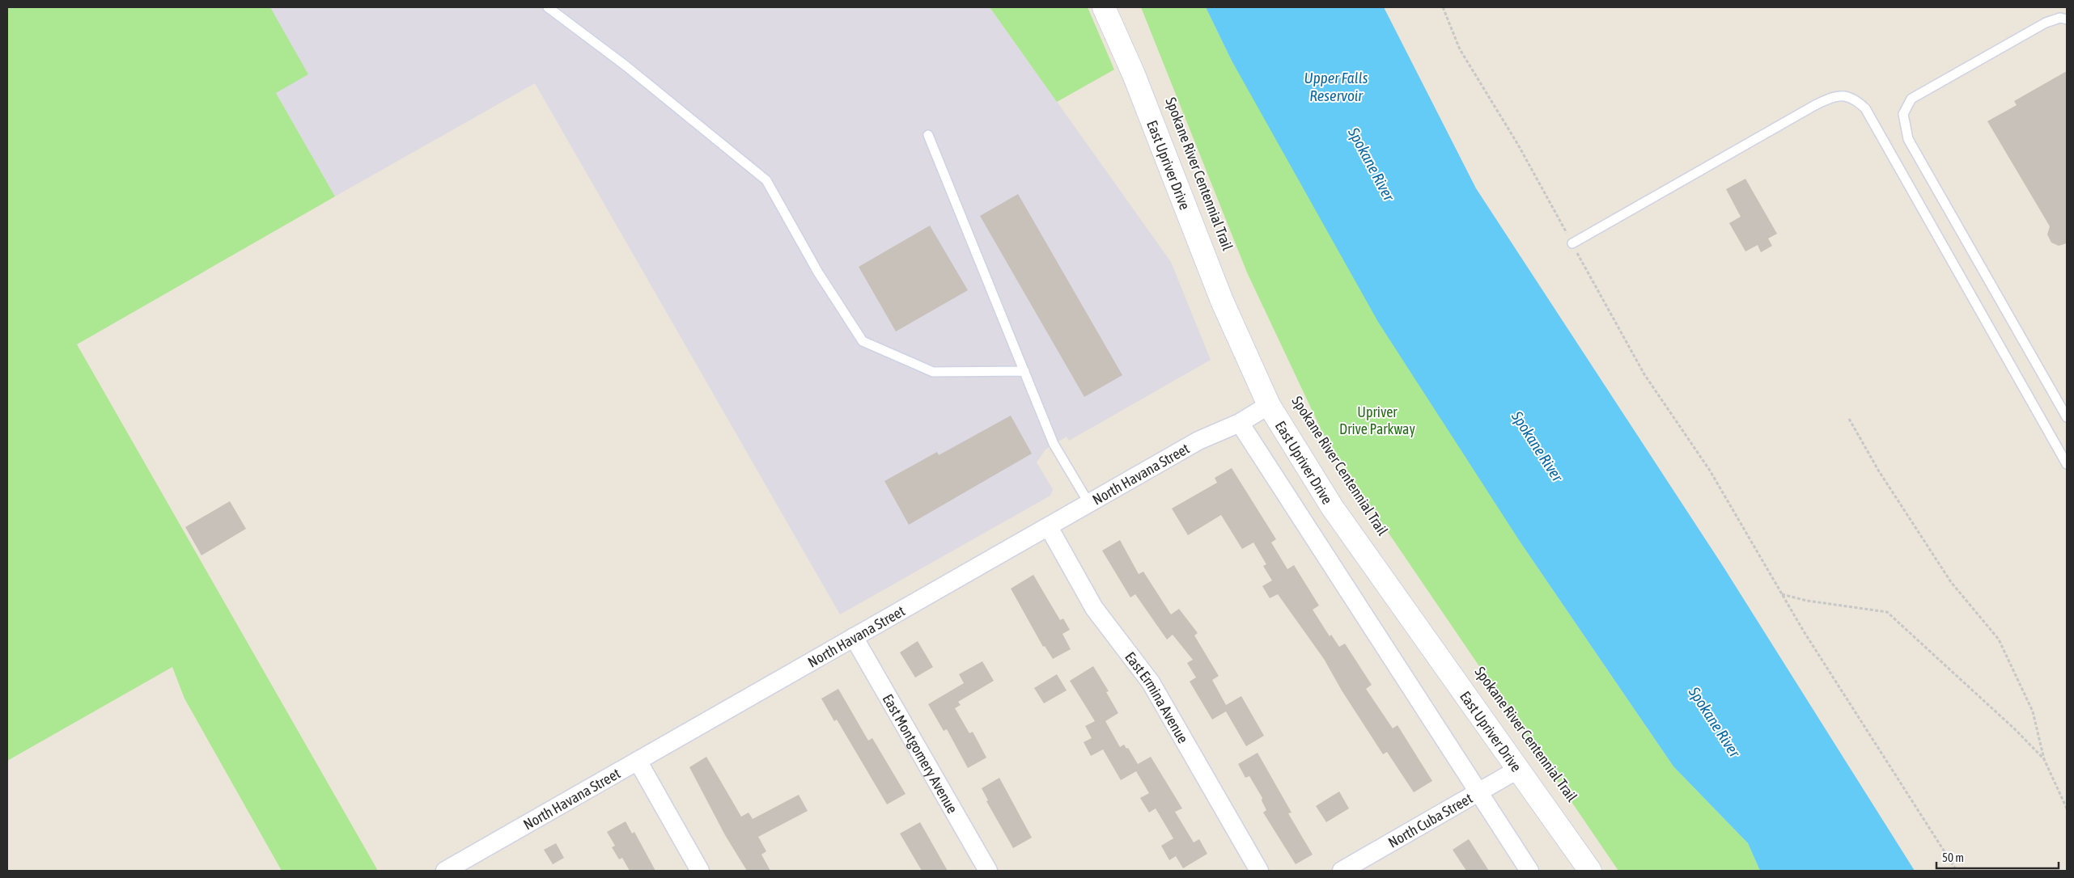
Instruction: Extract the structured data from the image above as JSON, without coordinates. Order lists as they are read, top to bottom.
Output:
{
  "streets": {
    "street": [
      "East Upriver Drive",
      "North Havana Street",
      "East Ermina Avenue",
      "East Montgomery Avenue",
      "North Cuba Street"
    ]
  },
  "crossings": [
    ["East Upriver Drive", "North Havana Street"],
    ["East Upriver Drive", "North Cuba Street"],
    ["North Havana Street", "East Ermina Avenue"],
    ["North Havana Street", "East Montgomery Avenue"]
  ],
  "water": ["Upper Falls Reservoir", "Spokane River"],
  "parks": ["Upriver Drive Parkway"],
  "scale_bar": "50 m"
}
